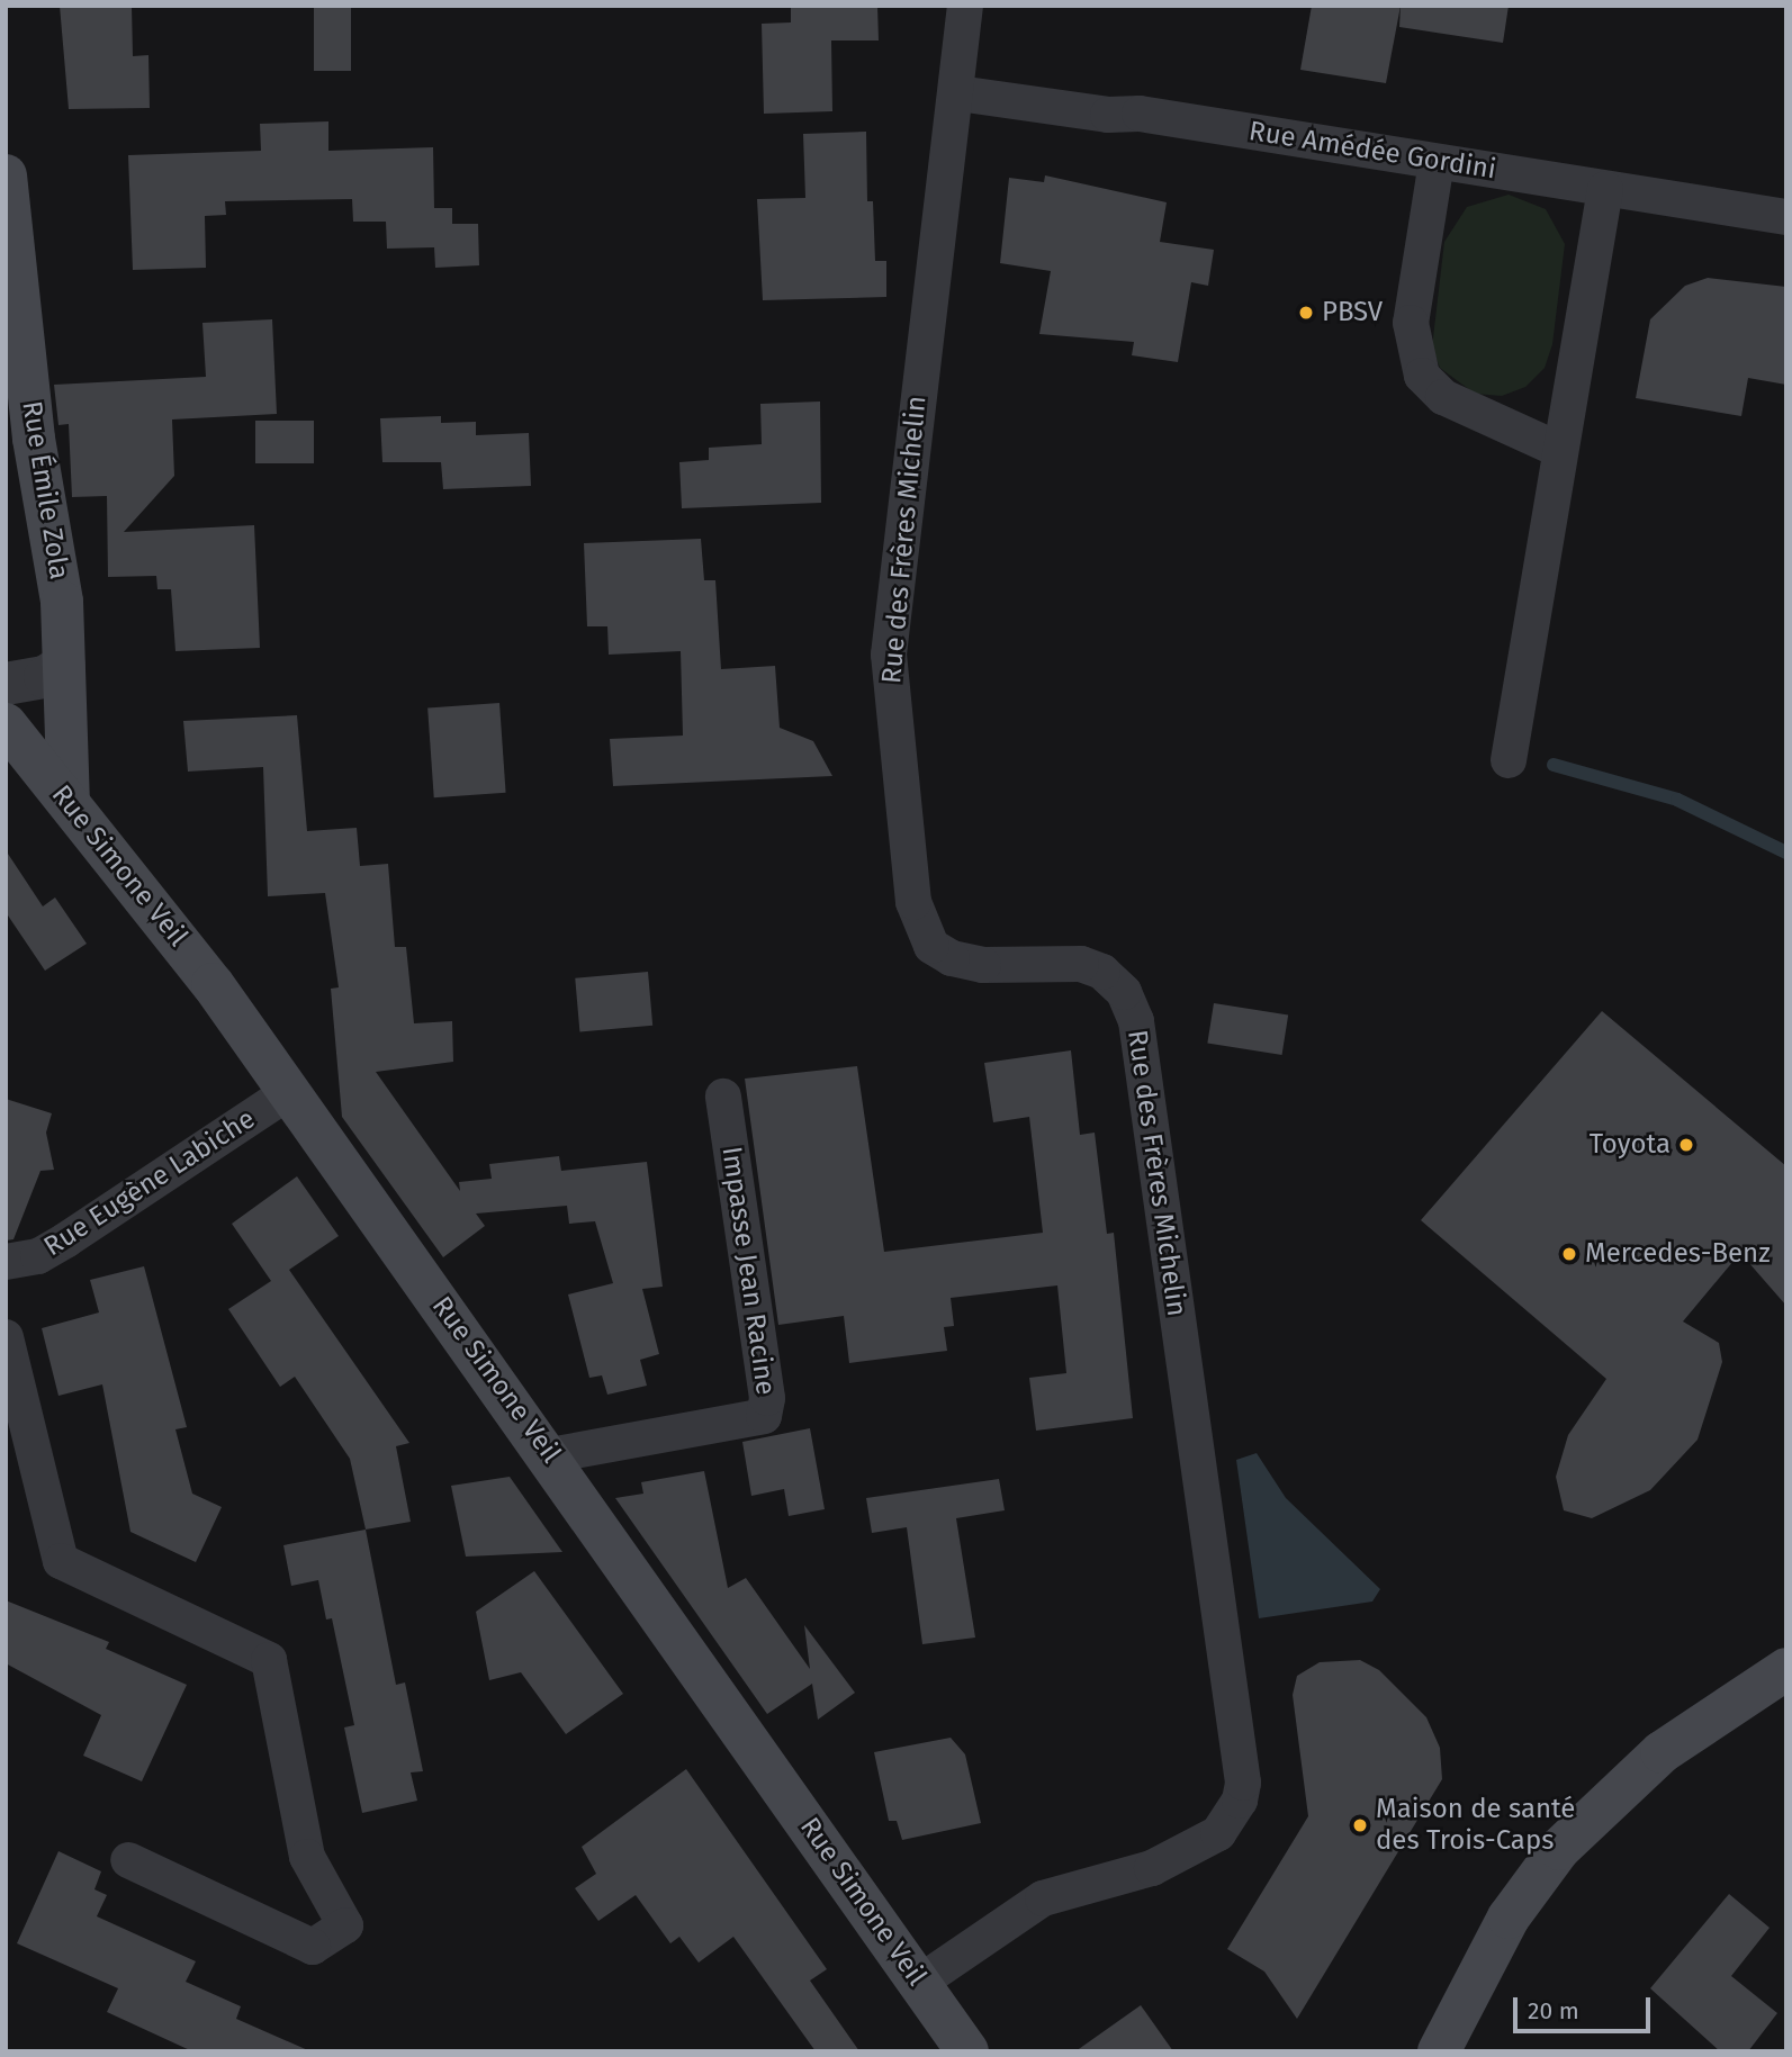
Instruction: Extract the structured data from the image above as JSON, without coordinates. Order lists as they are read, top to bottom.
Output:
{
  "streets": {
    "main road": ["Rue Émile Zola", "Rue Simone Veil"],
    "street": [
      "Rue Amédée Gordini",
      "Rue des Frères Michelin",
      "Rue Eugène Labiche",
      "Impasse Jean Racine"
    ]
  },
  "crossings": [
    ["Rue Amédée Gordini", "Rue des Frères Michelin"],
    ["Rue Émile Zola", "Rue Simone Veil"],
    ["Rue des Frères Michelin", "Rue Simone Veil"],
    ["Rue Simone Veil", "Rue Eugène Labiche"],
    ["Rue Simone Veil", "Impasse Jean Racine"]
  ],
  "places": [
    "PBSV",
    "Toyota",
    "Mercedes-Benz",
    "Maison de santé des Trois-Caps"
  ],
  "scale_bar": "20 m"
}
